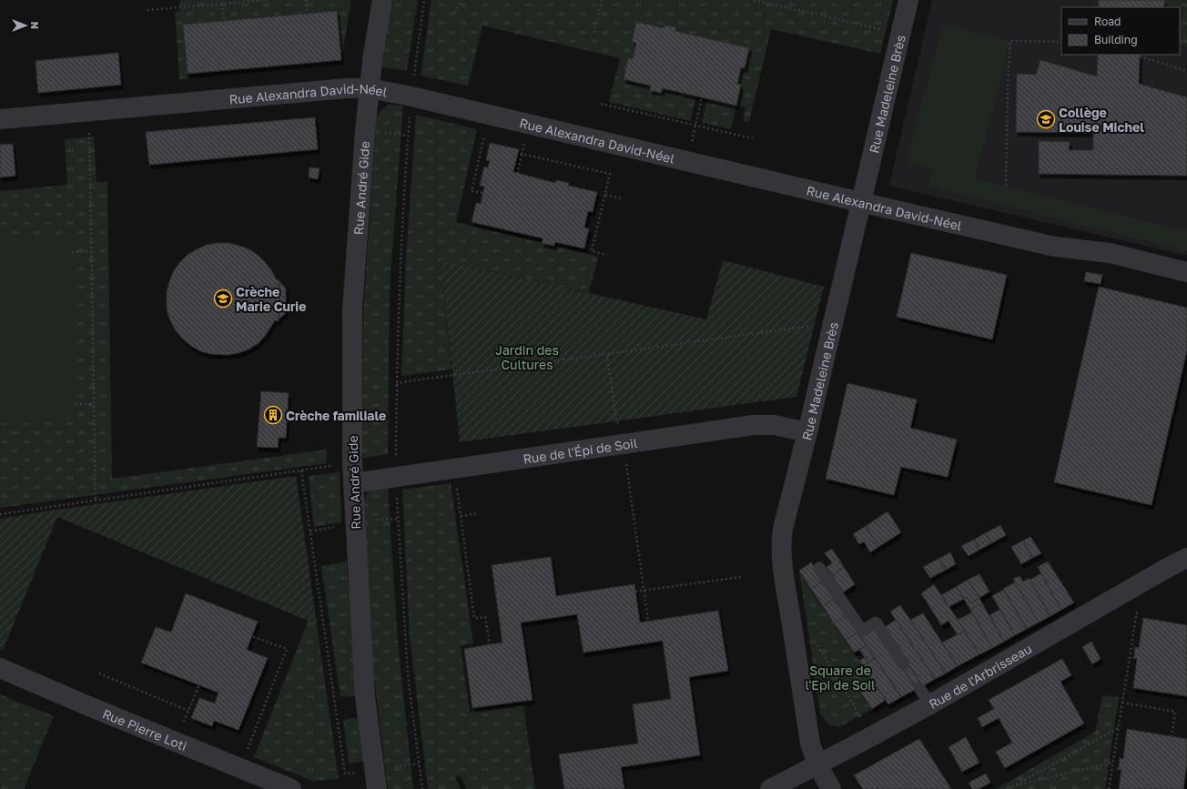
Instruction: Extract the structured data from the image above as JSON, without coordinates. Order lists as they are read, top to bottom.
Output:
{
  "streets": {
    "street": [
      "Rue Madeleine Brès",
      "Rue Alexandra David-Néel",
      "Rue André Gide",
      "Rue de l'Épi de Soil",
      "Rue de l'Arbrisseau",
      "Rue Pierre Loti"
    ]
  },
  "crossings": [
    ["Rue Madeleine Brès", "Rue Alexandra David-Néel"],
    ["Rue Madeleine Brès", "Rue de l'Épi de Soil"],
    ["Rue Madeleine Brès", "Rue de l'Arbrisseau"],
    ["Rue Alexandra David-Néel", "Rue André Gide"],
    ["Rue André Gide", "Rue de l'Épi de Soil"]
  ],
  "parks": ["Jardin des Cultures", "Square de l'Epi de Soil"],
  "places": {
    "school or university": ["Collège Louise Michel", "Crèche Marie Curie"],
    "building": ["Crèche familiale"]
  },
  "legend": ["Road", "Building"],
  "north": "right"
}
